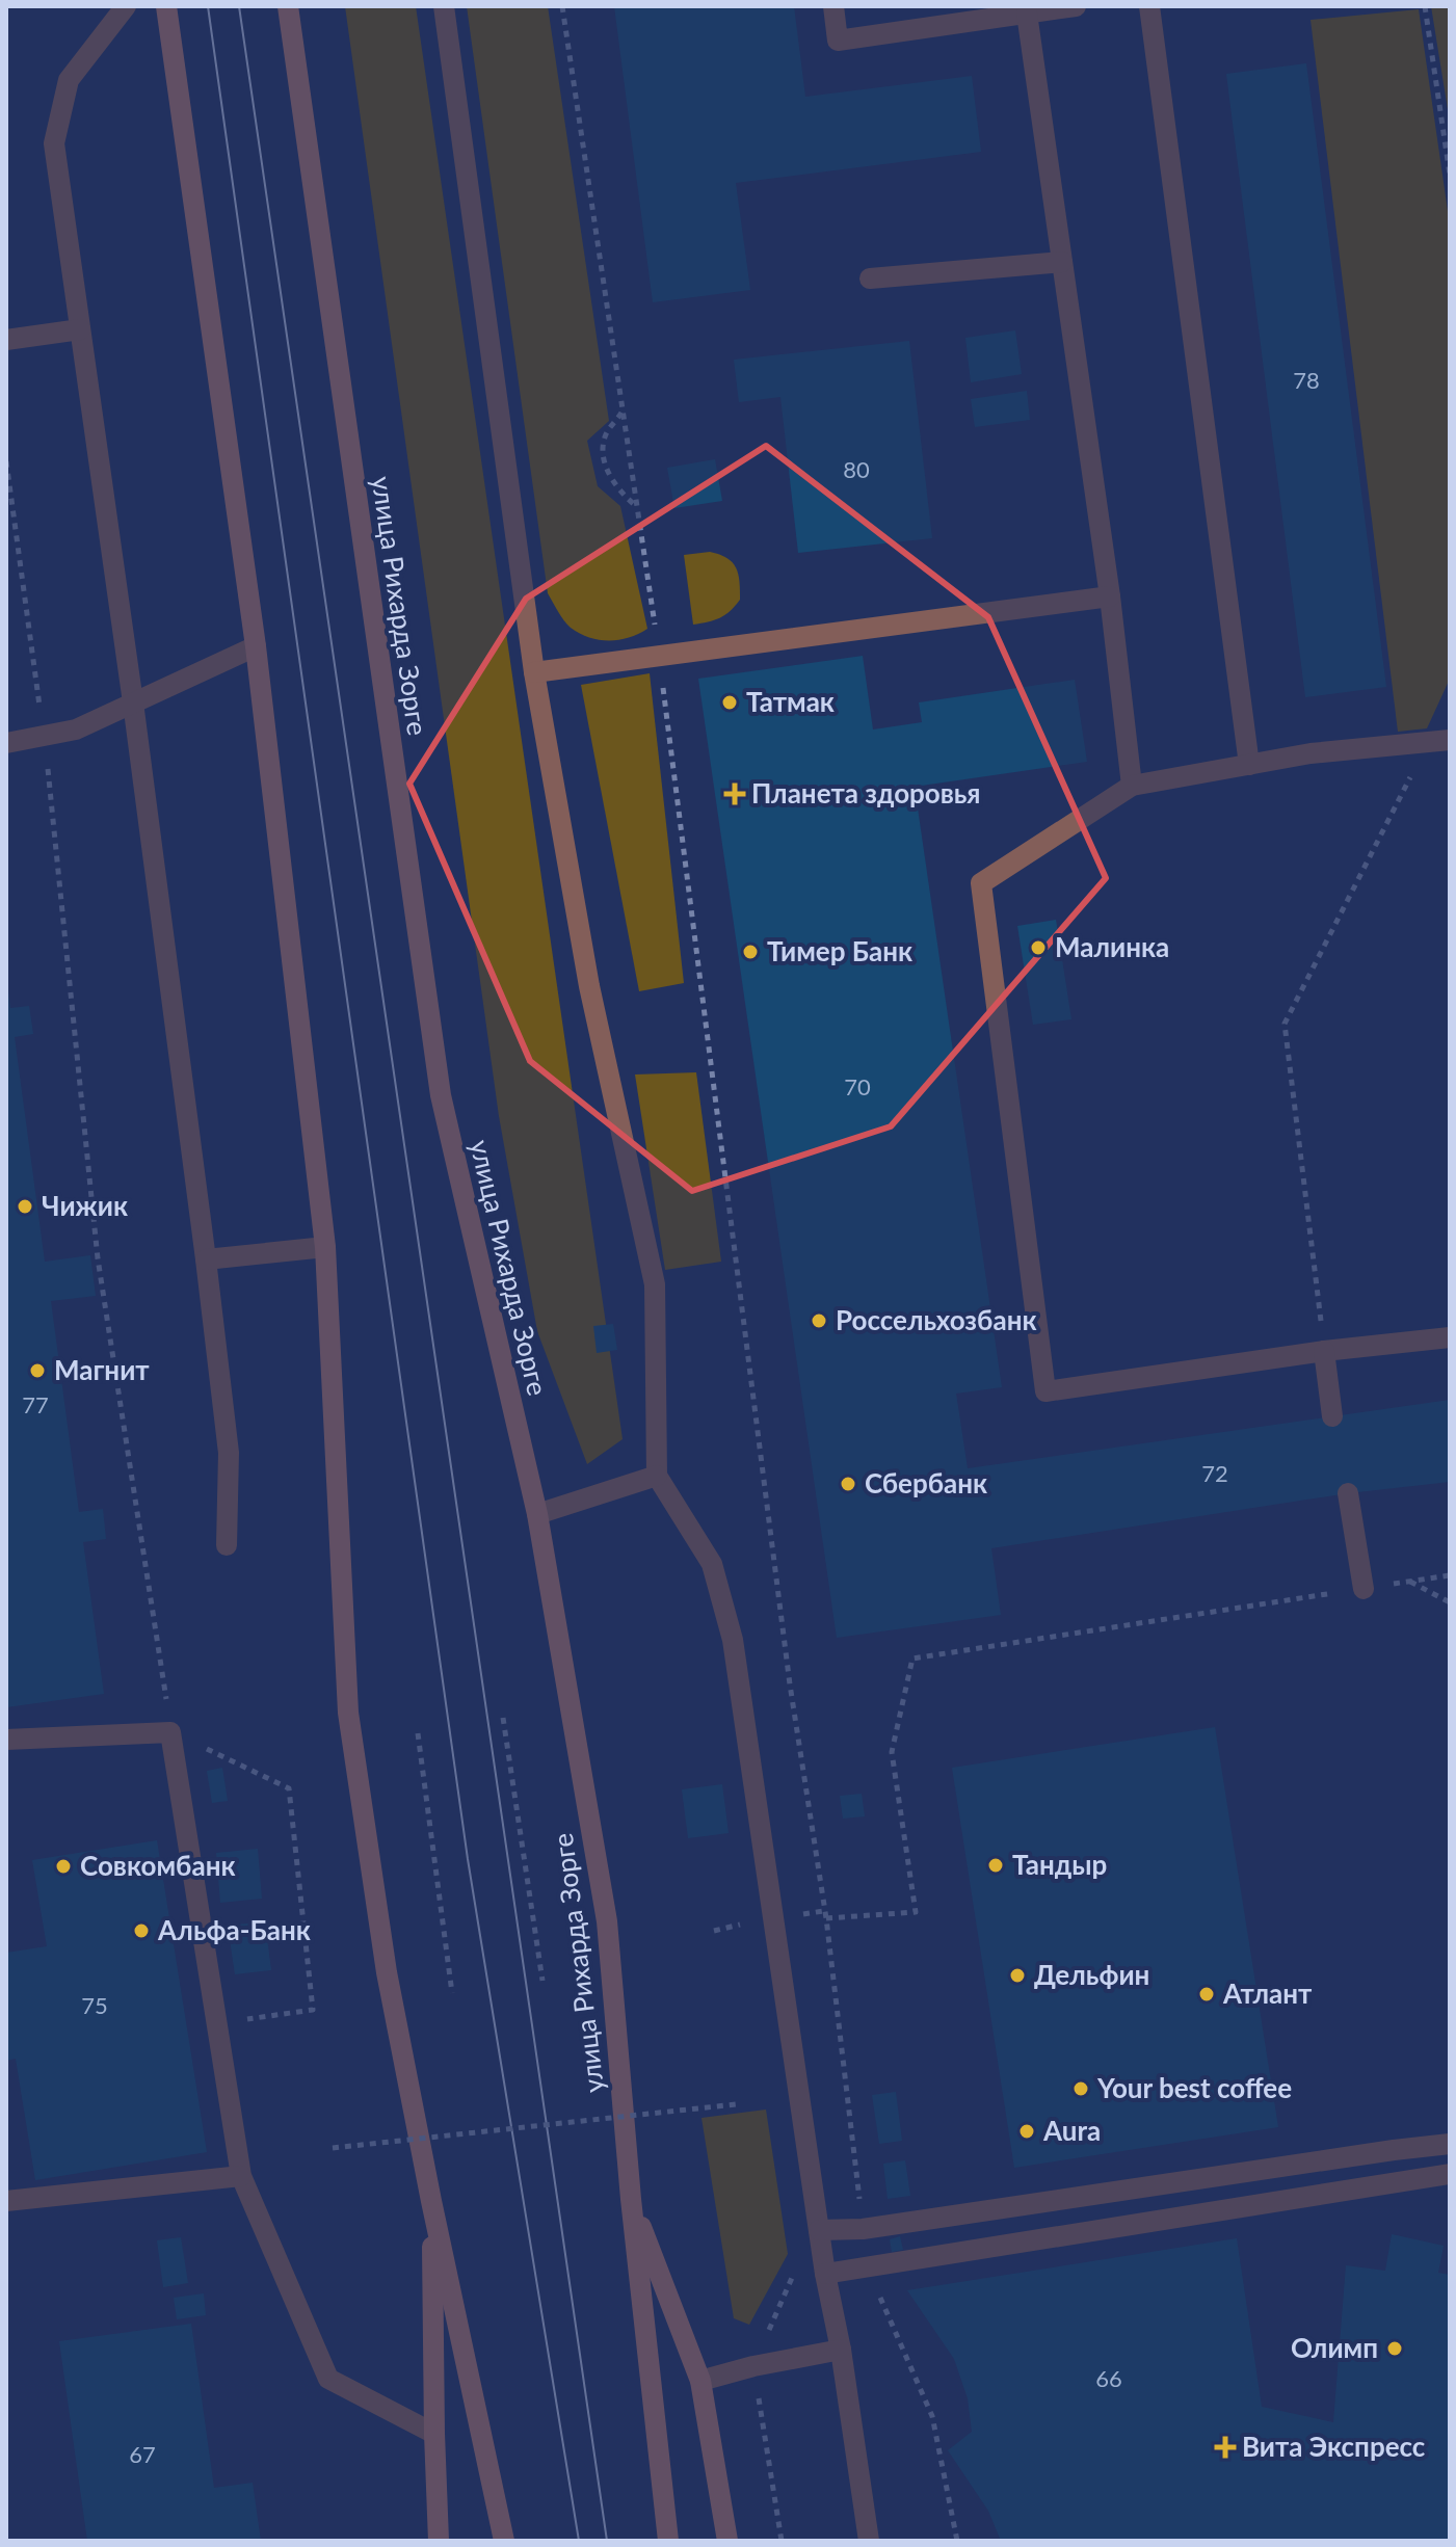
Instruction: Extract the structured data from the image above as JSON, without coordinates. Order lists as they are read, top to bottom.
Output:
{
  "streets": {
    "main road": ["улица Рихарда Зорге"]
  },
  "places": {
    "other": [
      "Татмак",
      "Малинка",
      "Тимер Банк",
      "Чижик",
      "Россельхозбанк",
      "Магнит",
      "Сбербанк",
      "Тандыр",
      "Совкомбанк",
      "Альфа-Банк",
      "Дельфин",
      "Атлант",
      "Your best coffee",
      "Aura",
      "Олимп"
    ],
    "health": ["Планета здоровья", "Вита Экспресс"]
  },
  "house_numbers": [
    "78",
    "80",
    "70",
    "77",
    "72",
    "75",
    "66",
    "67"
  ]
}
